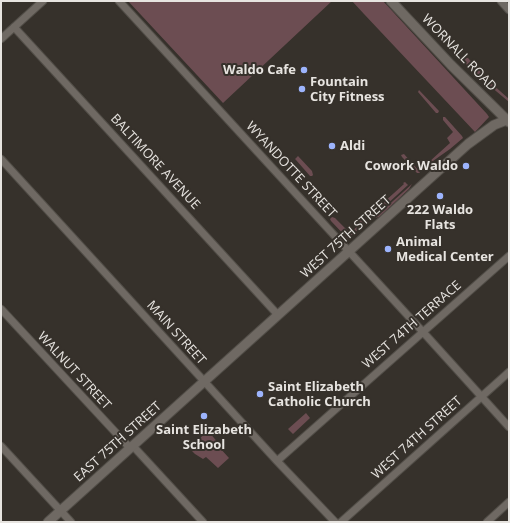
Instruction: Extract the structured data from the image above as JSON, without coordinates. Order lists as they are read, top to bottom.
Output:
{
  "streets": {
    "main road": ["WORNALL ROAD", "WEST 75TH STREET", "EAST 75TH STREET"],
    "street": [
      "BALTIMORE AVENUE",
      "WYANDOTTE STREET",
      "WEST 74TH TERRACE",
      "MAIN STREET",
      "WALNUT STREET",
      "WEST 74TH STREET"
    ]
  },
  "crossings": [
    ["WORNALL ROAD", "WEST 75TH STREET"],
    ["BALTIMORE AVENUE", "WEST 75TH STREET"],
    ["WYANDOTTE STREET", "WEST 75TH STREET"],
    ["WYANDOTTE STREET", "WEST 74TH TERRACE"],
    ["WYANDOTTE STREET", "WEST 74TH STREET"],
    ["WEST 75TH STREET", "MAIN STREET"],
    ["WEST 75TH STREET", "EAST 75TH STREET"],
    ["WEST 74TH TERRACE", "MAIN STREET"],
    ["MAIN STREET", "EAST 75TH STREET"],
    ["WALNUT STREET", "EAST 75TH STREET"]
  ],
  "places": [
    "Waldo Cafe",
    "Fountain City Fitness",
    "Aldi",
    "Cowork Waldo",
    "222 Waldo Flats",
    "Animal Medical Center",
    "Saint Elizabeth Catholic Church",
    "Saint Elizabeth School"
  ]
}
